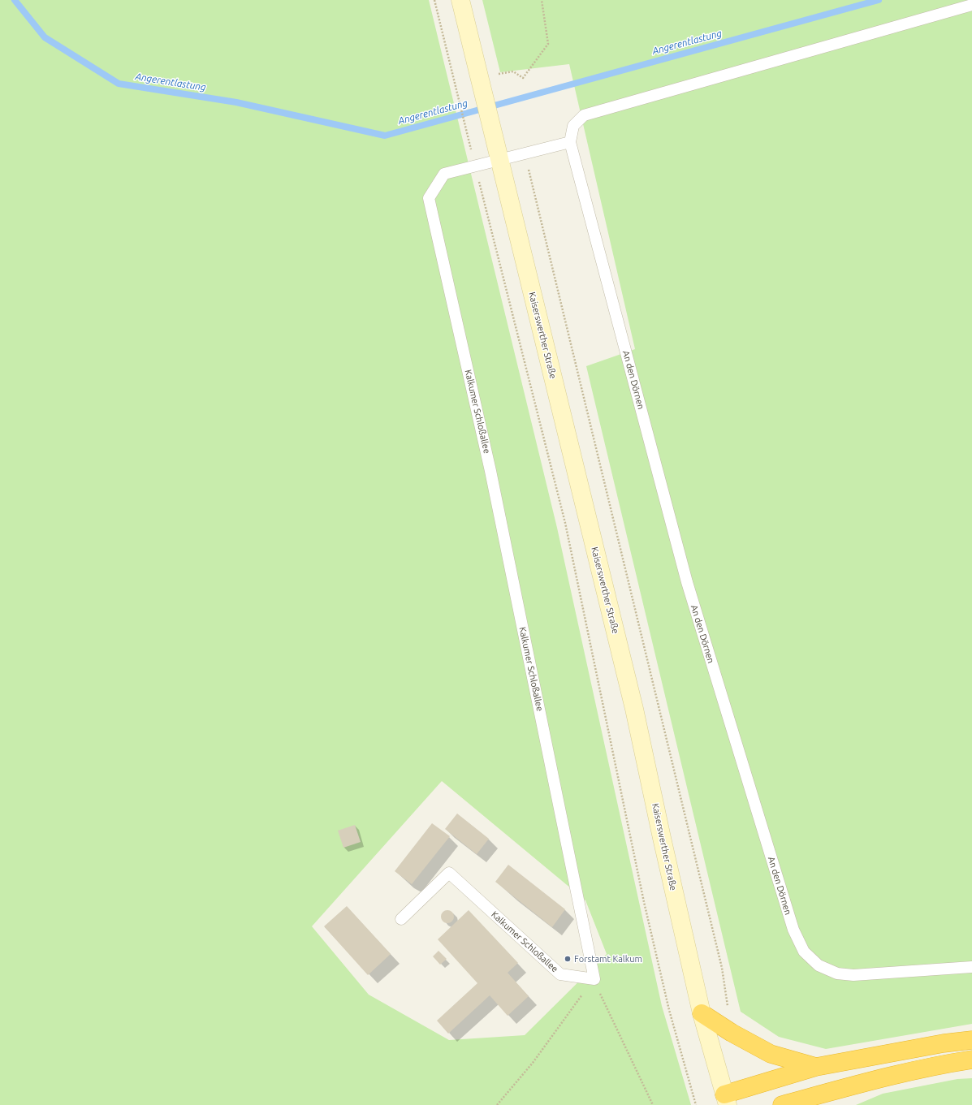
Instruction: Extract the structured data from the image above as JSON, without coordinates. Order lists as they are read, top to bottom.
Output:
{
  "streets": {
    "main road": ["Kaiserswerther Straße"],
    "lane": ["An den Dörnen", "Kalkumer Schloßallee"]
  },
  "crossings": [
    ["Kaiserswerther Straße", "Kalkumer Schloßallee"],
    ["An den Dörnen", "Kalkumer Schloßallee"]
  ],
  "water": ["Angerentlastung"],
  "places": ["Forstamt Kalkum"]
}
